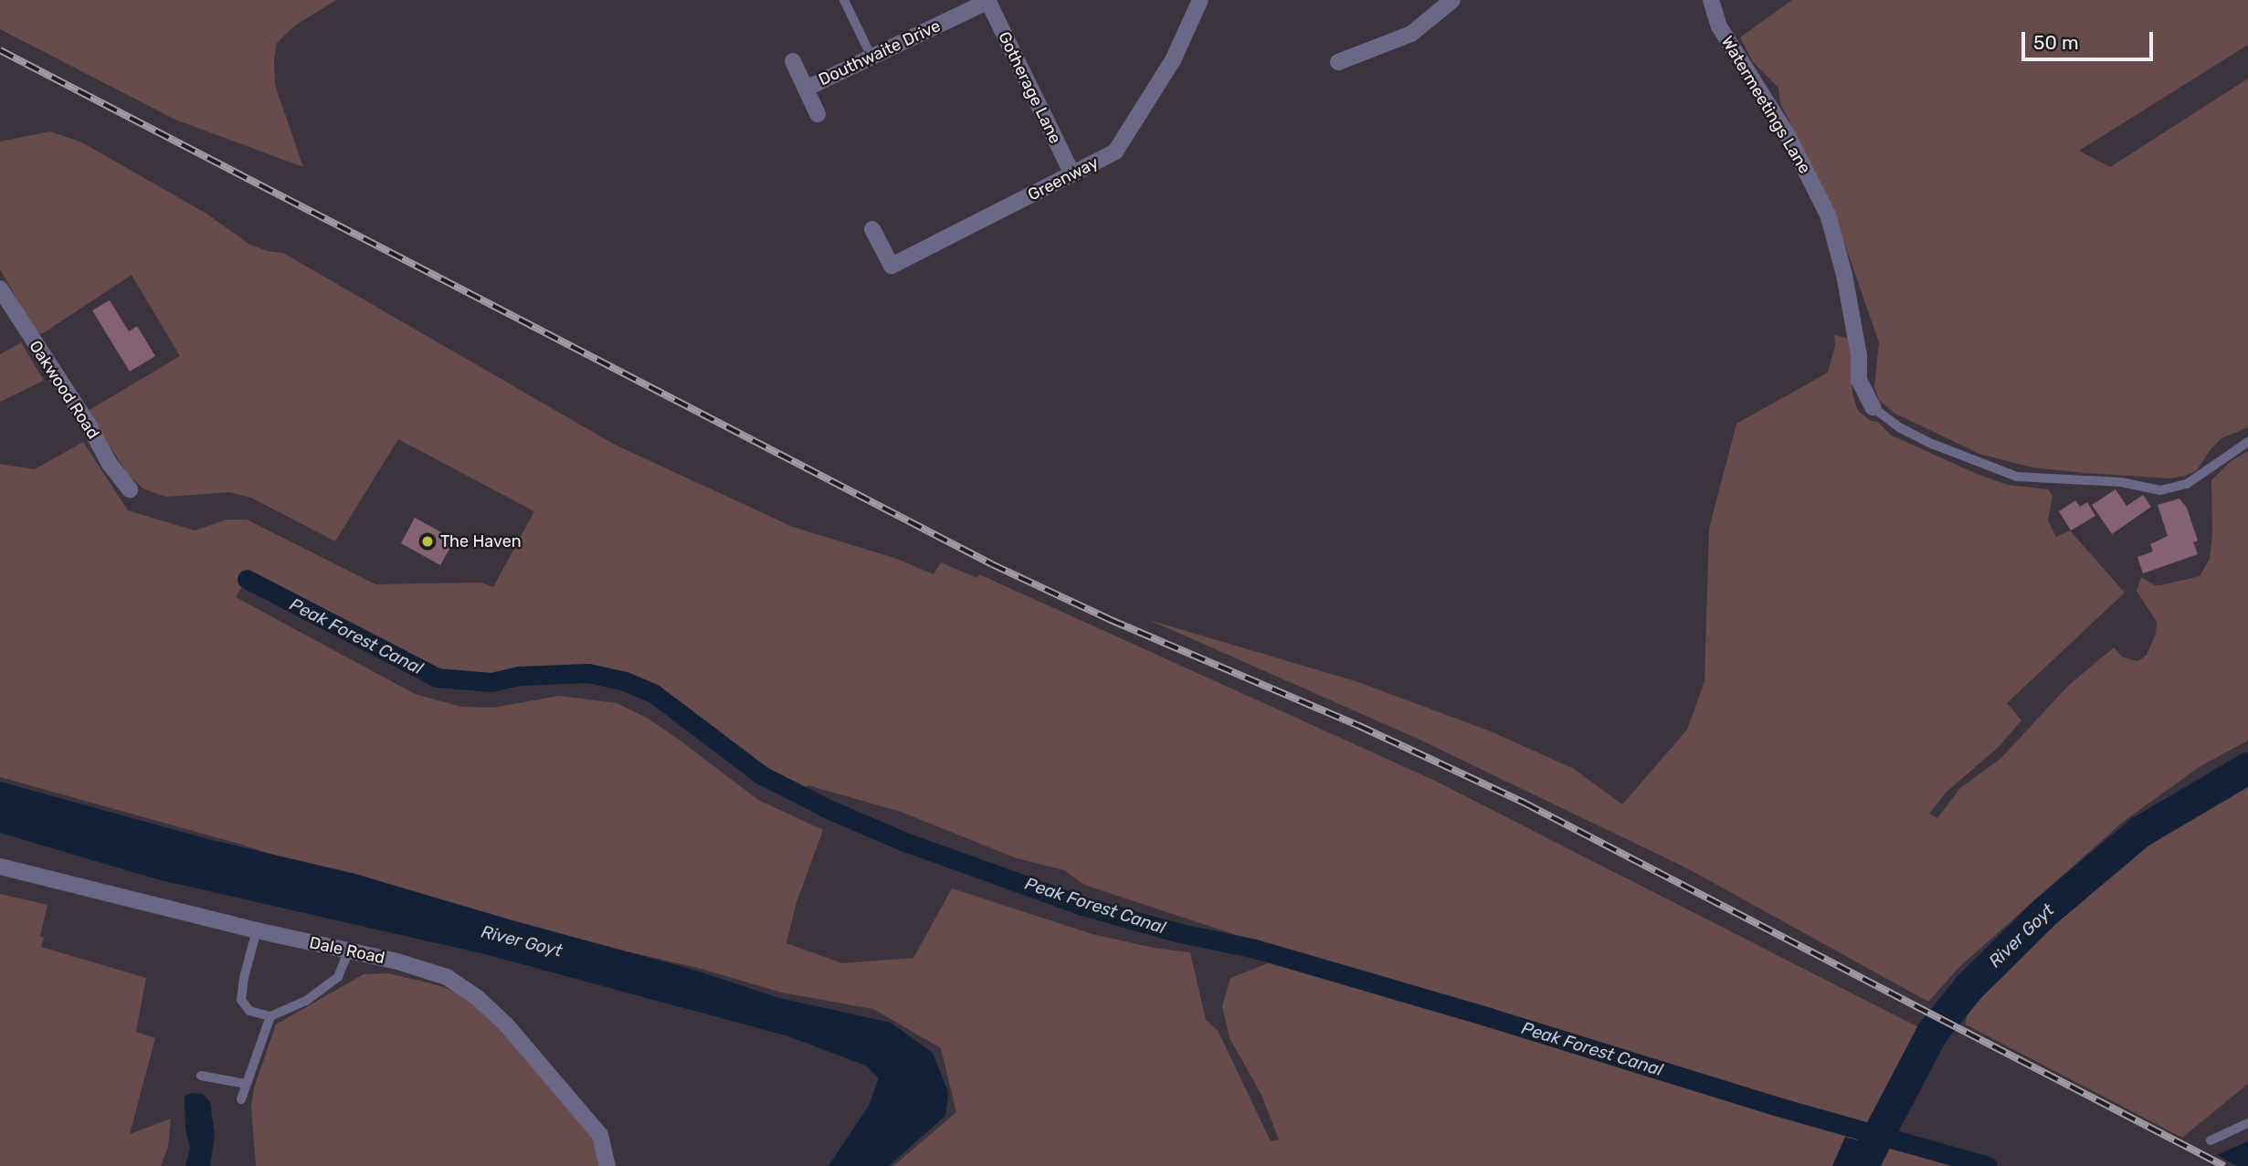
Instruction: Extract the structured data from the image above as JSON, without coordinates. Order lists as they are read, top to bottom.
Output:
{
  "streets": {
    "street": [
      "Douthwaite Drive",
      "Gotherage Lane",
      "Watermeetings Lane",
      "Greenway",
      "Oakwood Road",
      "Dale Road"
    ]
  },
  "crossings": [
    ["Douthwaite Drive", "Gotherage Lane"],
    ["Gotherage Lane", "Greenway"]
  ],
  "water": ["Peak Forest Canal", "River Goyt"],
  "places": ["The Haven"],
  "scale_bar": "50 m"
}
